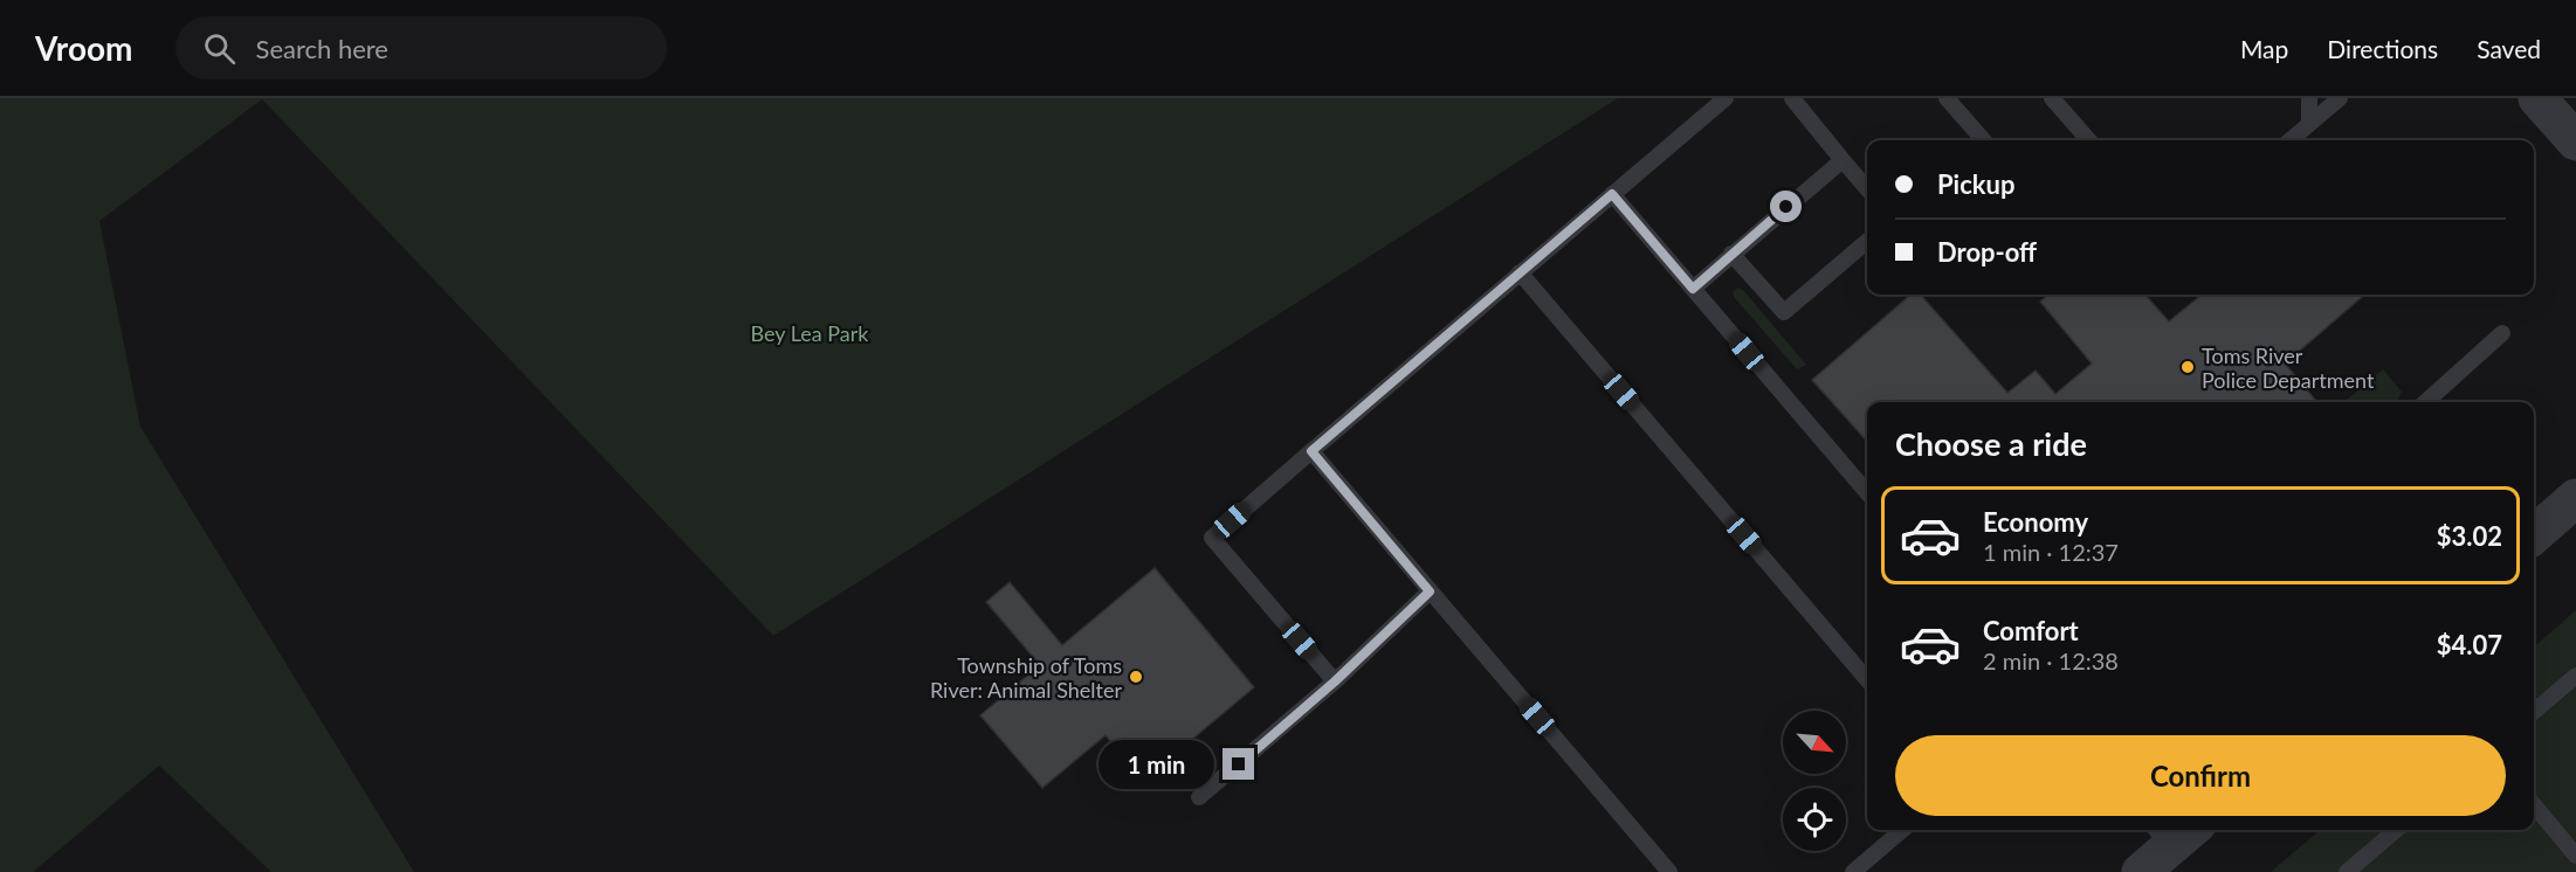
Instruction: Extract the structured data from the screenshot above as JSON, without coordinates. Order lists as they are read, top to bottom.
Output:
{
  "parks": ["Bey Lea Park"],
  "places": ["Toms River Police Department", "Township of Toms River: Animal Shelter"],
  "north": "bottom right",
  "page": {
    "header": "Vroom",
    "search": "Search here",
    "nav": ["Map", "Directions", "Saved"],
    "banner": ["Pickup", "Drop-off"],
    "heading": "Choose a ride",
    "list": [
      {
        "name": "Economy",
        "note": "1 min · 12:37",
        "value": "$3.02"
      },
      {
        "name": "Comfort",
        "note": "2 min · 12:38",
        "value": "$4.07"
      }
    ],
    "buttons": "Confirm",
    "bubble": "1 min"
  }
}
